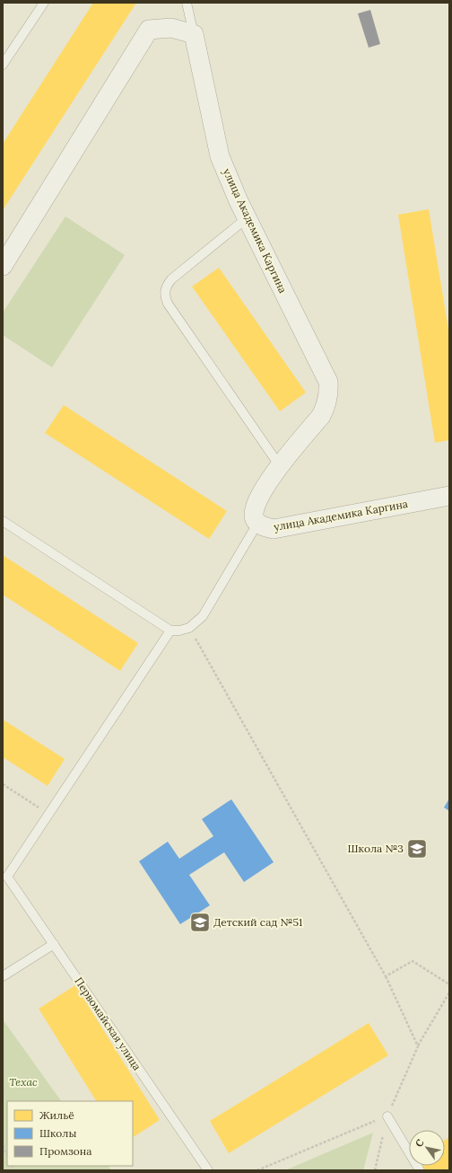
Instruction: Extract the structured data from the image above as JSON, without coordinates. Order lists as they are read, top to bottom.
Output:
{
  "streets": {
    "street": ["улица Академика Каргина"],
    "lane": ["Первомайская улица"]
  },
  "parks": ["Техас"],
  "places": {
    "school or university": ["Школа №3", "Детский сад №51"]
  },
  "legend": ["Жильё", "Школы", "Промзона"],
  "north": "top left"
}
